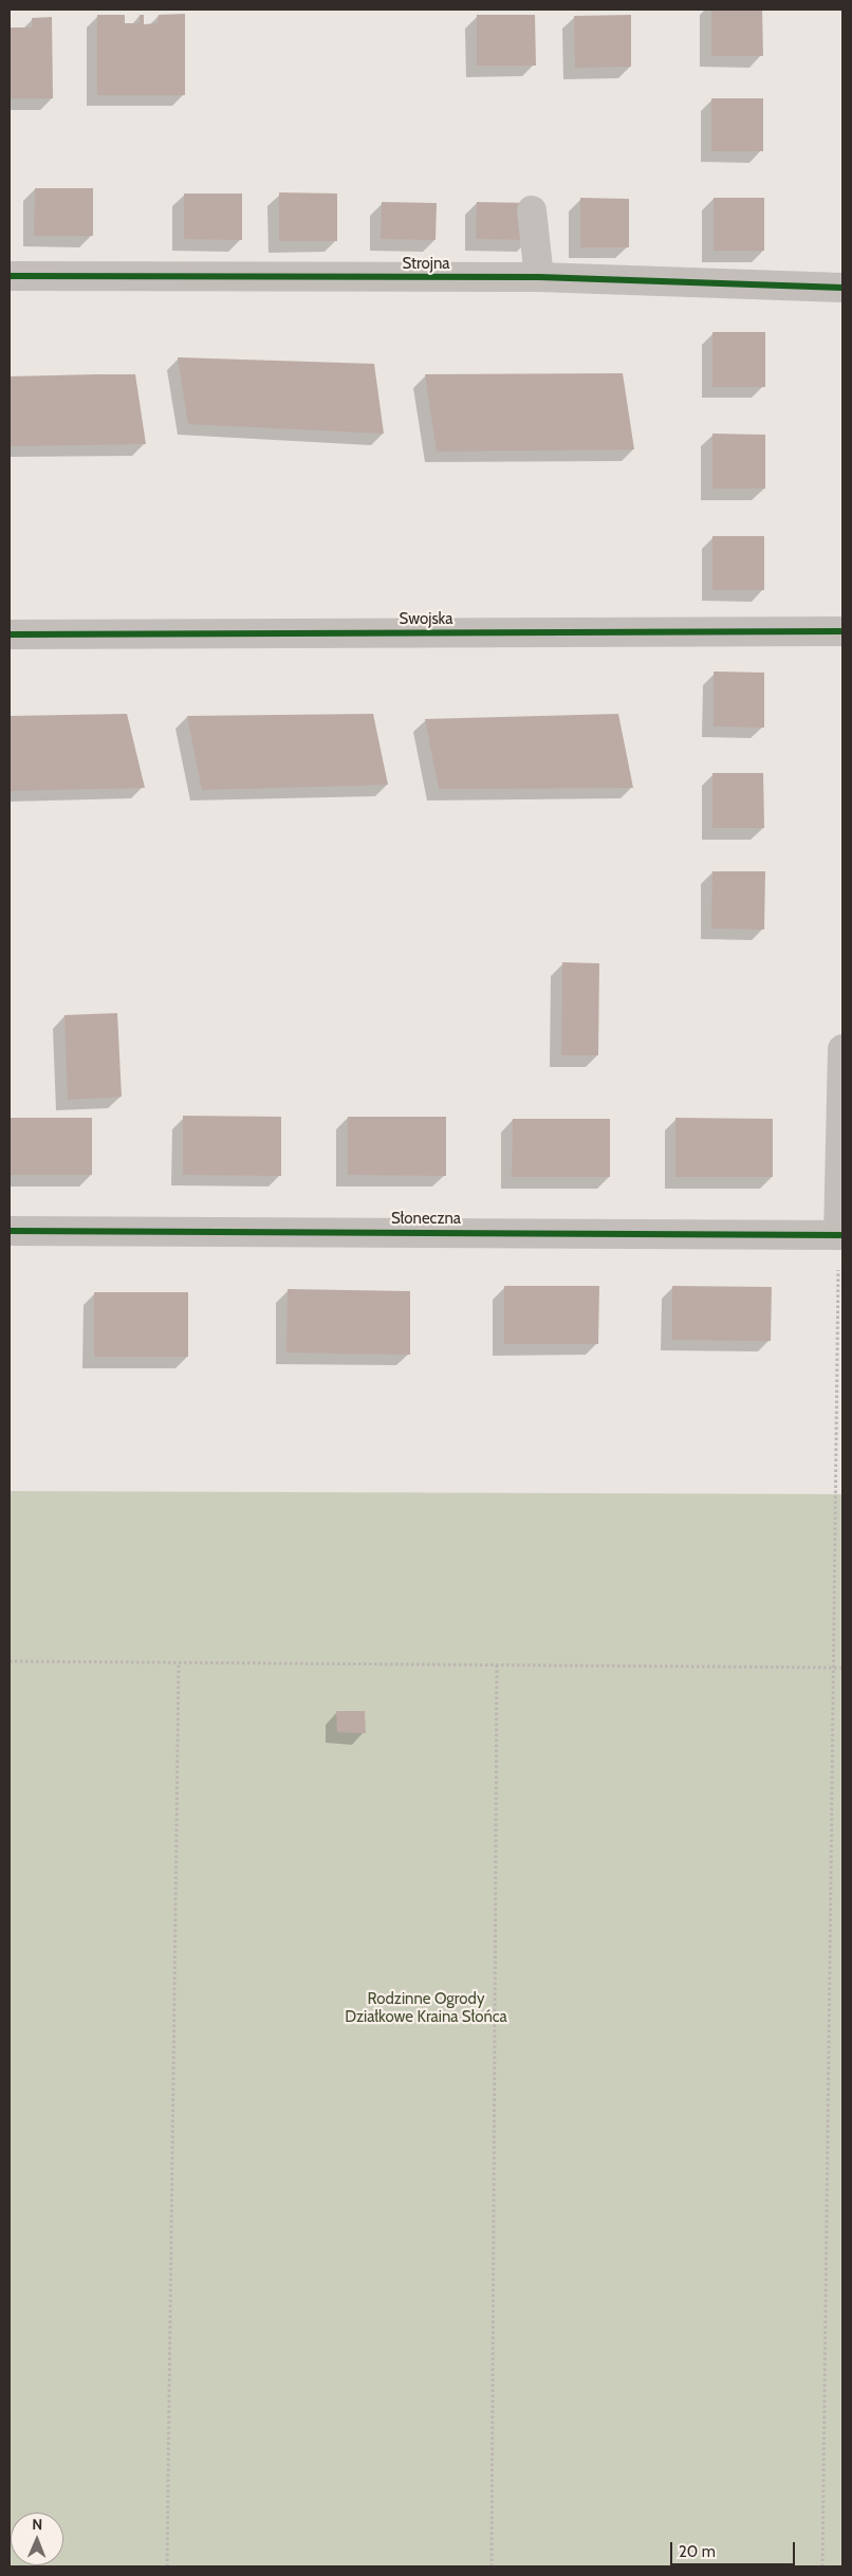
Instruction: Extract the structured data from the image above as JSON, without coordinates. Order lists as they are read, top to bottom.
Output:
{
  "streets": {
    "street": ["Strojna", "Swojska", "Słoneczna"]
  },
  "parks": ["Rodzinne Ogrody Działkowe Kraina Słońca"],
  "scale_bar": "20 m",
  "north": "top"
}
